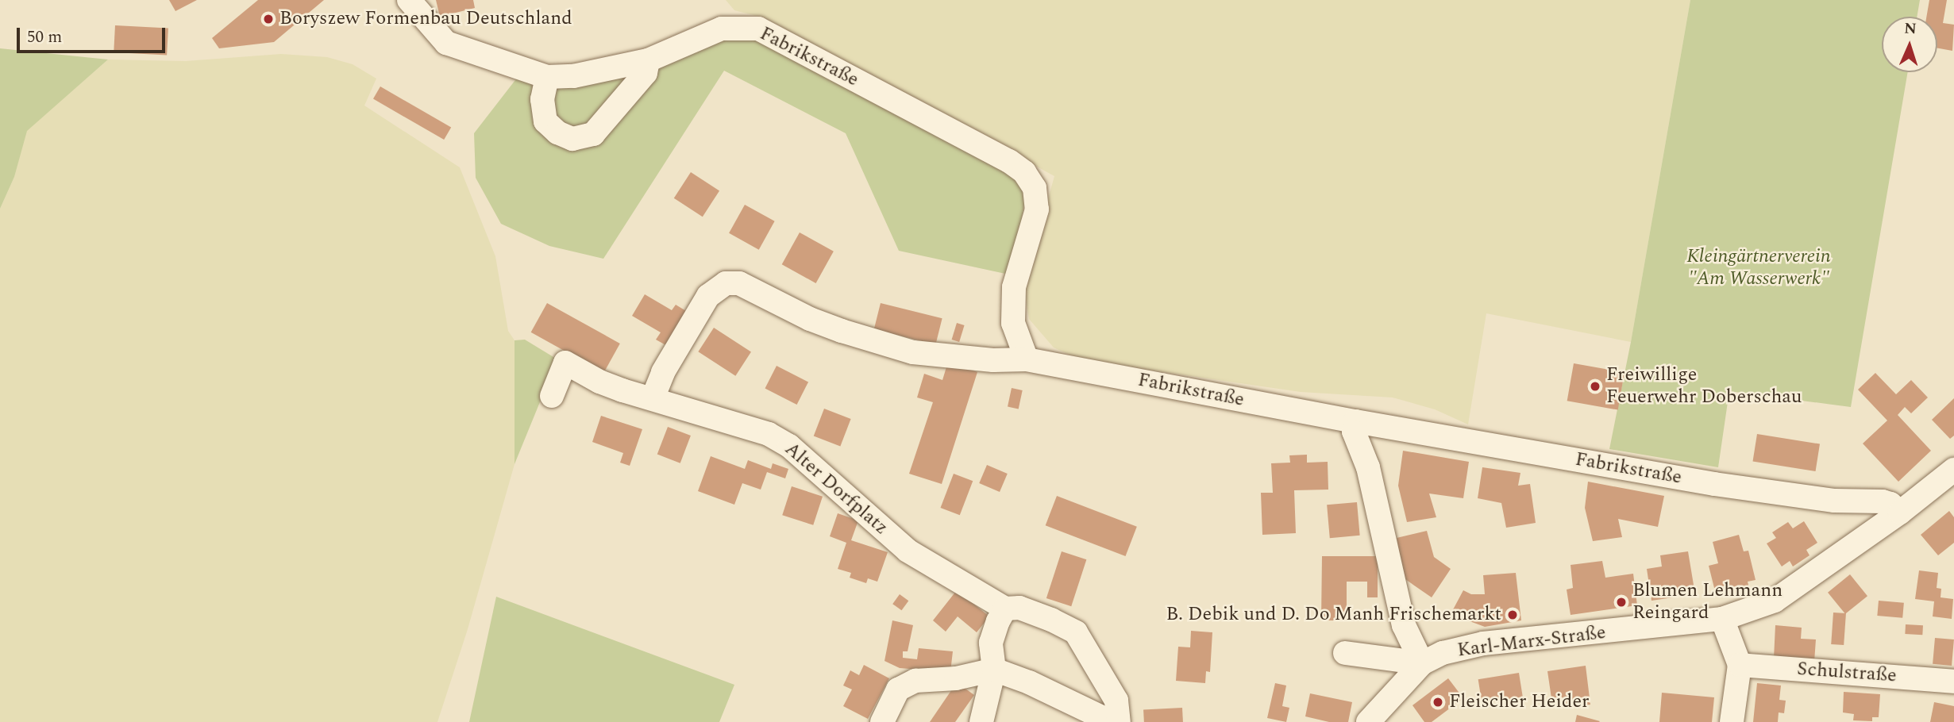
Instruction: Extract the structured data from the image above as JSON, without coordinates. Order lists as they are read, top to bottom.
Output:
{
  "streets": {
    "street": [
      "Fabrikstraße",
      "Alter Dorfplatz",
      "Karl-Marx-Straße",
      "Schulstraße"
    ]
  },
  "crossings": [
    ["Fabrikstraße", "Alter Dorfplatz"],
    ["Fabrikstraße", "Karl-Marx-Straße"]
  ],
  "parks": ["Kleingärtnerverein \"Am Wasserwerk\""],
  "places": [
    "Boryszew Formenbau Deutschland",
    "Freiwillige Feuerwehr Doberschau",
    "Blumen Lehmann Reingard",
    "B. Debik und D. Do Manh Frischemarkt",
    "Fleischer Heider"
  ],
  "scale_bar": "50 m",
  "north": "top"
}
